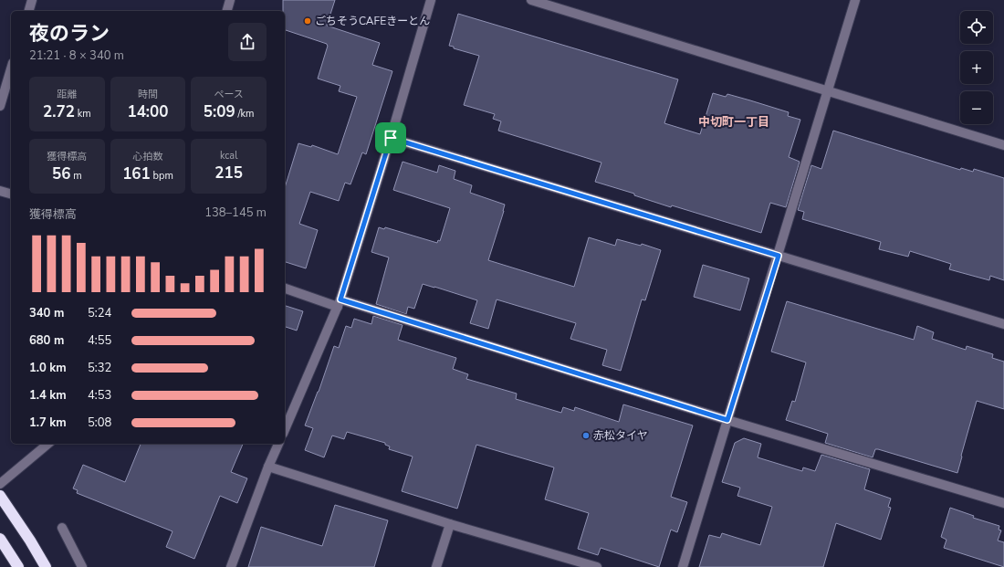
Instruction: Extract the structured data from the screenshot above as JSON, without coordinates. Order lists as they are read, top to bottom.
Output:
{
  "districts": ["中切町一丁目"],
  "places": ["ごちそうCAFEきーとん", "赤松タイヤ"],
  "page": {
    "map_buttons": ["+", "−"],
    "heading": ["夜のラン", "21:21 · 8 × 340 m"],
    "stats": [
      ["距離", "2.72 km"],
      ["時間", "14:00"],
      ["ペース", "5:09 /km"],
      ["獲得標高", "56 m"],
      ["心拍数", "161 bpm"],
      ["kcal", "215"]
    ],
    "chart": ["獲得標高", "138–145 m"],
    "list": [
      {
        "name": "340 m",
        "note": "5:24"
      },
      {
        "name": "680 m",
        "note": "4:55"
      },
      {
        "name": "1.0 km",
        "note": "5:32"
      },
      {
        "name": "1.4 km",
        "note": "4:53"
      },
      {
        "name": "1.7 km",
        "note": "5:08"
      }
    ]
  }
}
